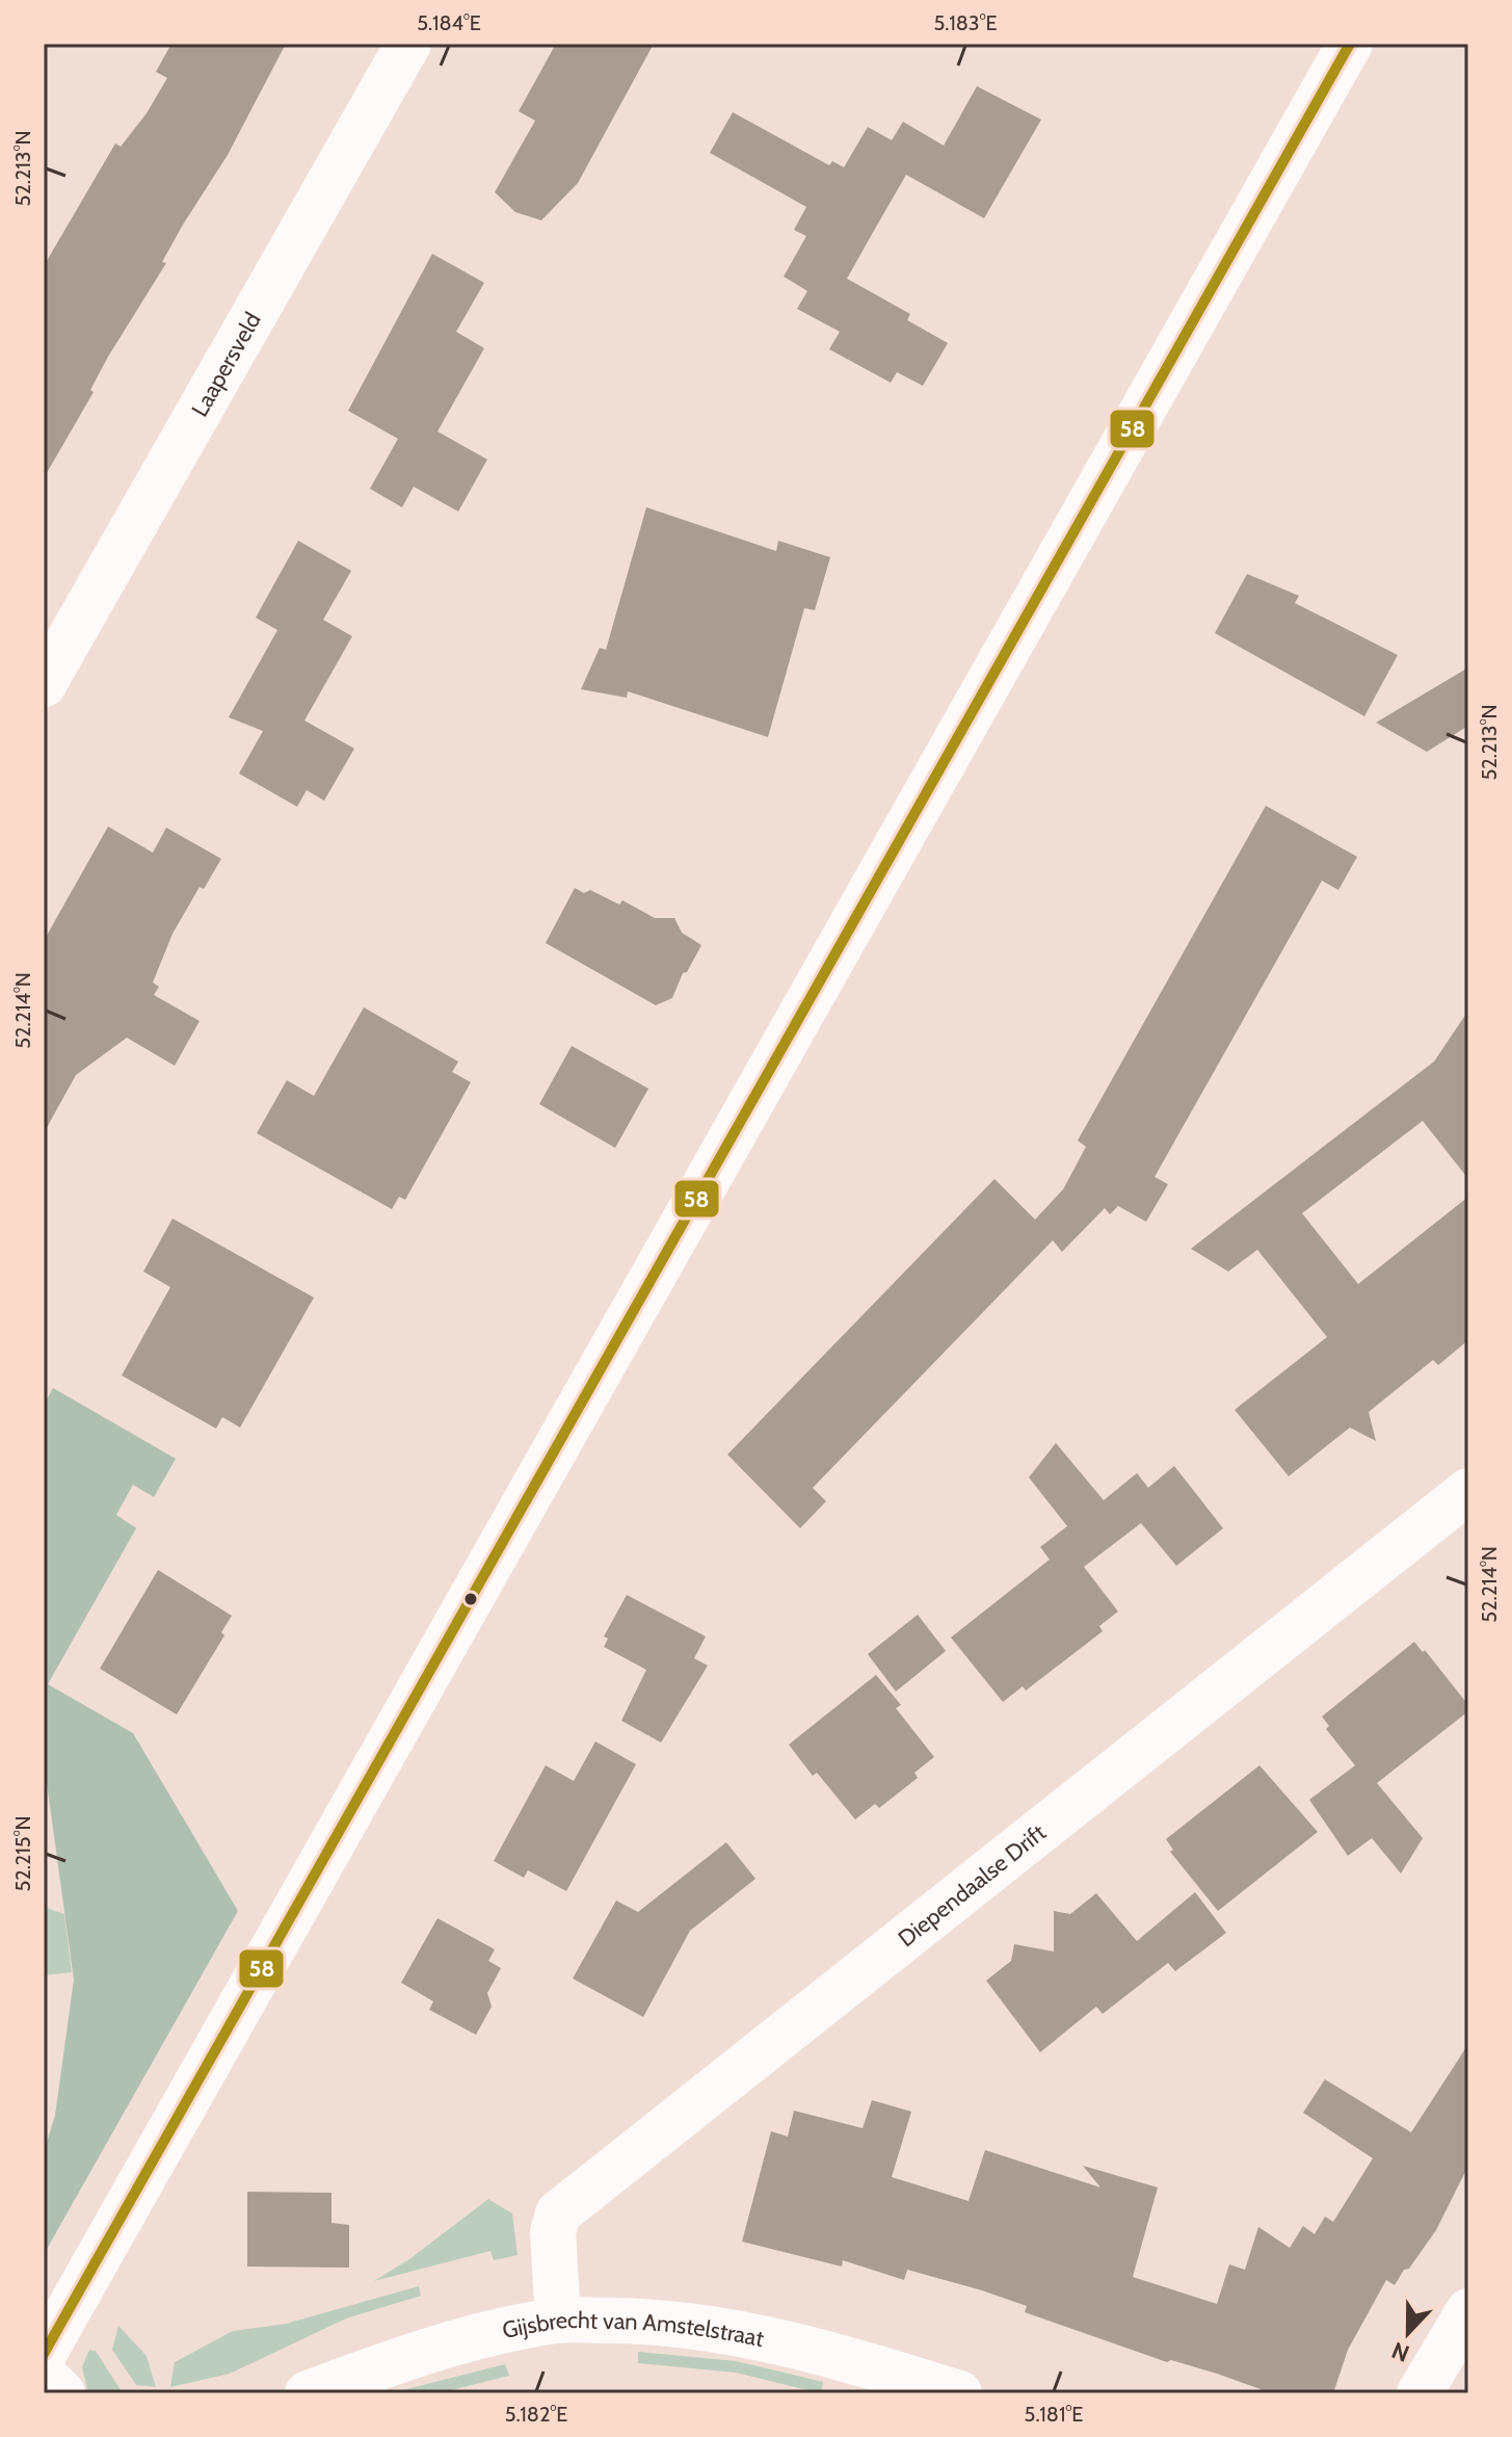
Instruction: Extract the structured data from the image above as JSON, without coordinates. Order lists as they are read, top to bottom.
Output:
{
  "streets": {
    "street": ["Laapersveld", "Diependaalse Drift", "Gijsbrecht van Amstelstraat"]
  },
  "crossings": [
    ["Diependaalse Drift", "Gijsbrecht van Amstelstraat"]
  ],
  "lines": ["transit line 58"],
  "north": "bottom",
  "coordinates": [
    "5.184°E",
    "5.183°E",
    "52.213°N",
    "52.214°N",
    "52.215°N",
    "5.182°E",
    "5.181°E"
  ]
}
